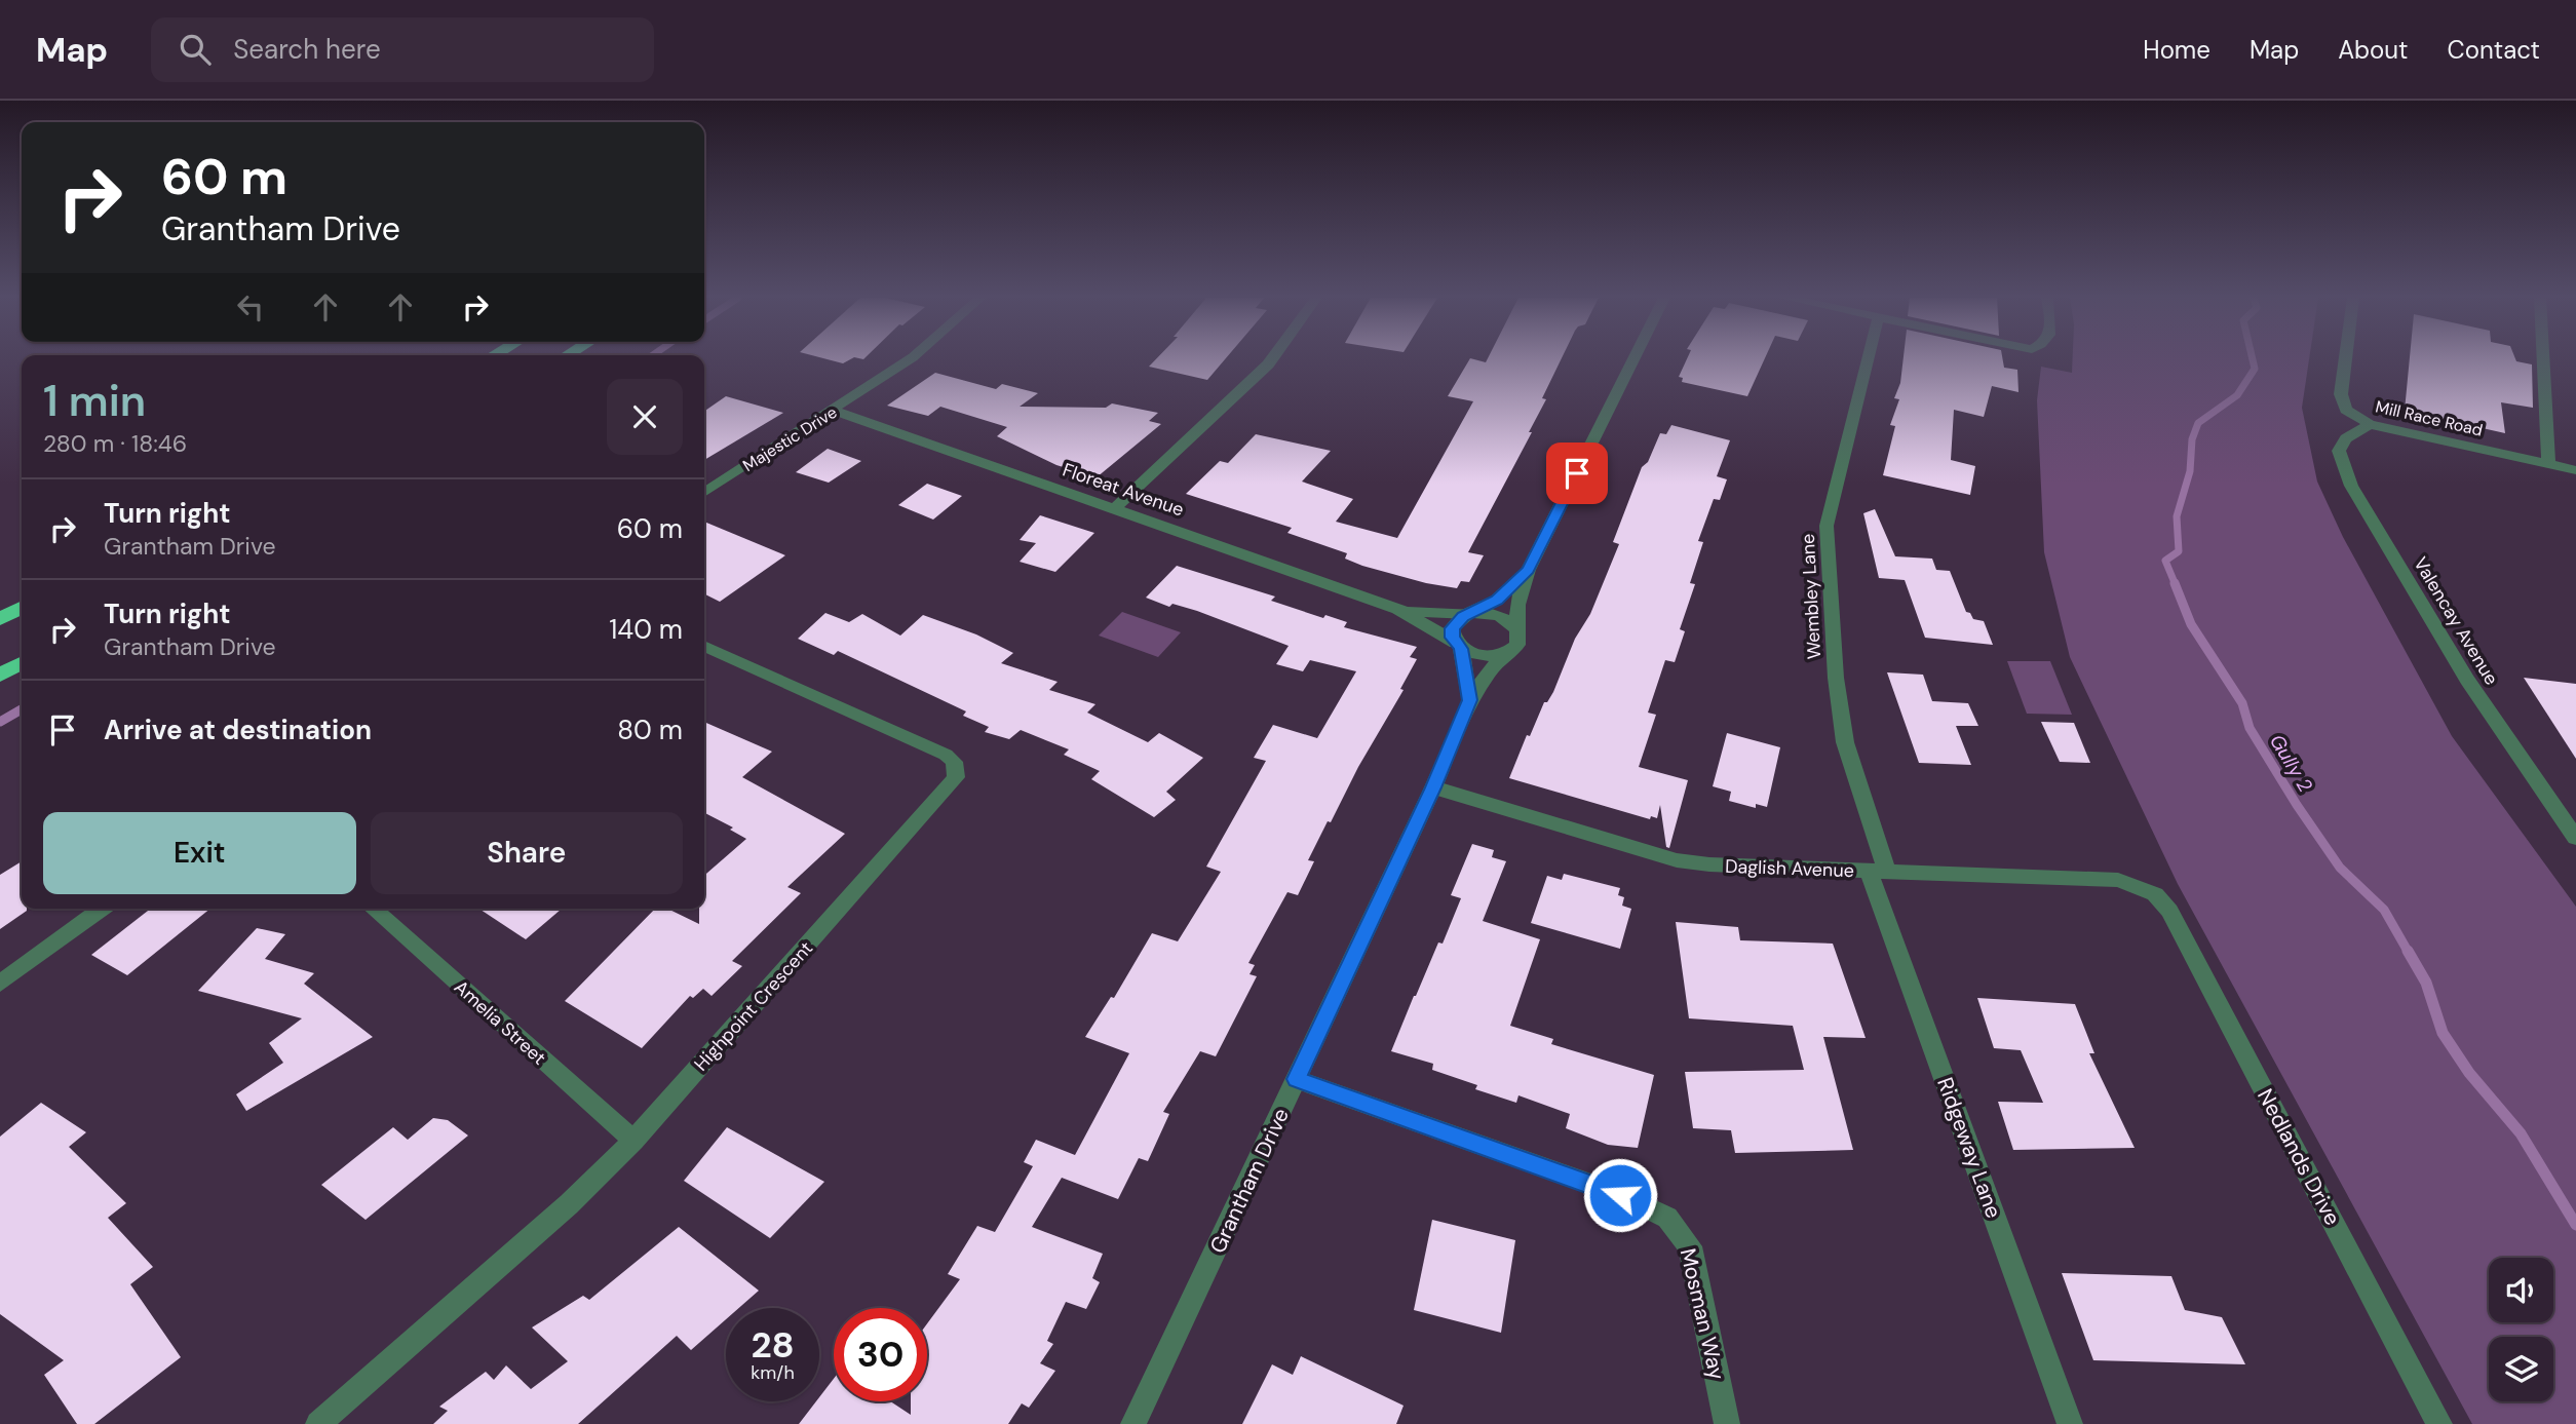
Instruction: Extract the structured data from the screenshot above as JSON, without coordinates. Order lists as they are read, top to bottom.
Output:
{
  "streets": {
    "street": [
      "Mill Race Road",
      "Majestic Drive",
      "Floreat Avenue",
      "Wembley Lane",
      "Valencay Avenue",
      "Daglish Avenue",
      "Highpoint Crescent",
      "Amelia Street",
      "Ridgeway Lane",
      "Nedlands Drive",
      "Grantham Drive",
      "Mosman Way"
    ]
  },
  "crossings": [
    ["Mill Race Road", "Valencay Avenue"],
    ["Majestic Drive", "Floreat Avenue"],
    ["Floreat Avenue", "Grantham Drive"],
    ["Wembley Lane", "Daglish Avenue"],
    ["Wembley Lane", "Ridgeway Lane"],
    ["Daglish Avenue", "Ridgeway Lane"],
    ["Daglish Avenue", "Nedlands Drive"],
    ["Daglish Avenue", "Grantham Drive"],
    ["Highpoint Crescent", "Amelia Street"],
    ["Grantham Drive", "Mosman Way"]
  ],
  "water": ["Gully 2"],
  "page": {
    "header": "Map",
    "search": "Search here",
    "nav": [
      "Home",
      "Map",
      "About",
      "Contact"
    ],
    "turn": ["60 m", "Grantham Drive"],
    "heading": ["1 min", "280 m · 18:46"],
    "list": [
      {
        "name": "Turn right",
        "note": "Grantham Drive",
        "value": "60 m"
      },
      {
        "name": "Turn right",
        "note": "Grantham Drive",
        "value": "140 m"
      },
      {
        "name": "Arrive at destination",
        "value": "80 m"
      }
    ],
    "buttons": ["Exit", "Share"],
    "speed": "28 km/h",
    "limit": "30"
  }
}
